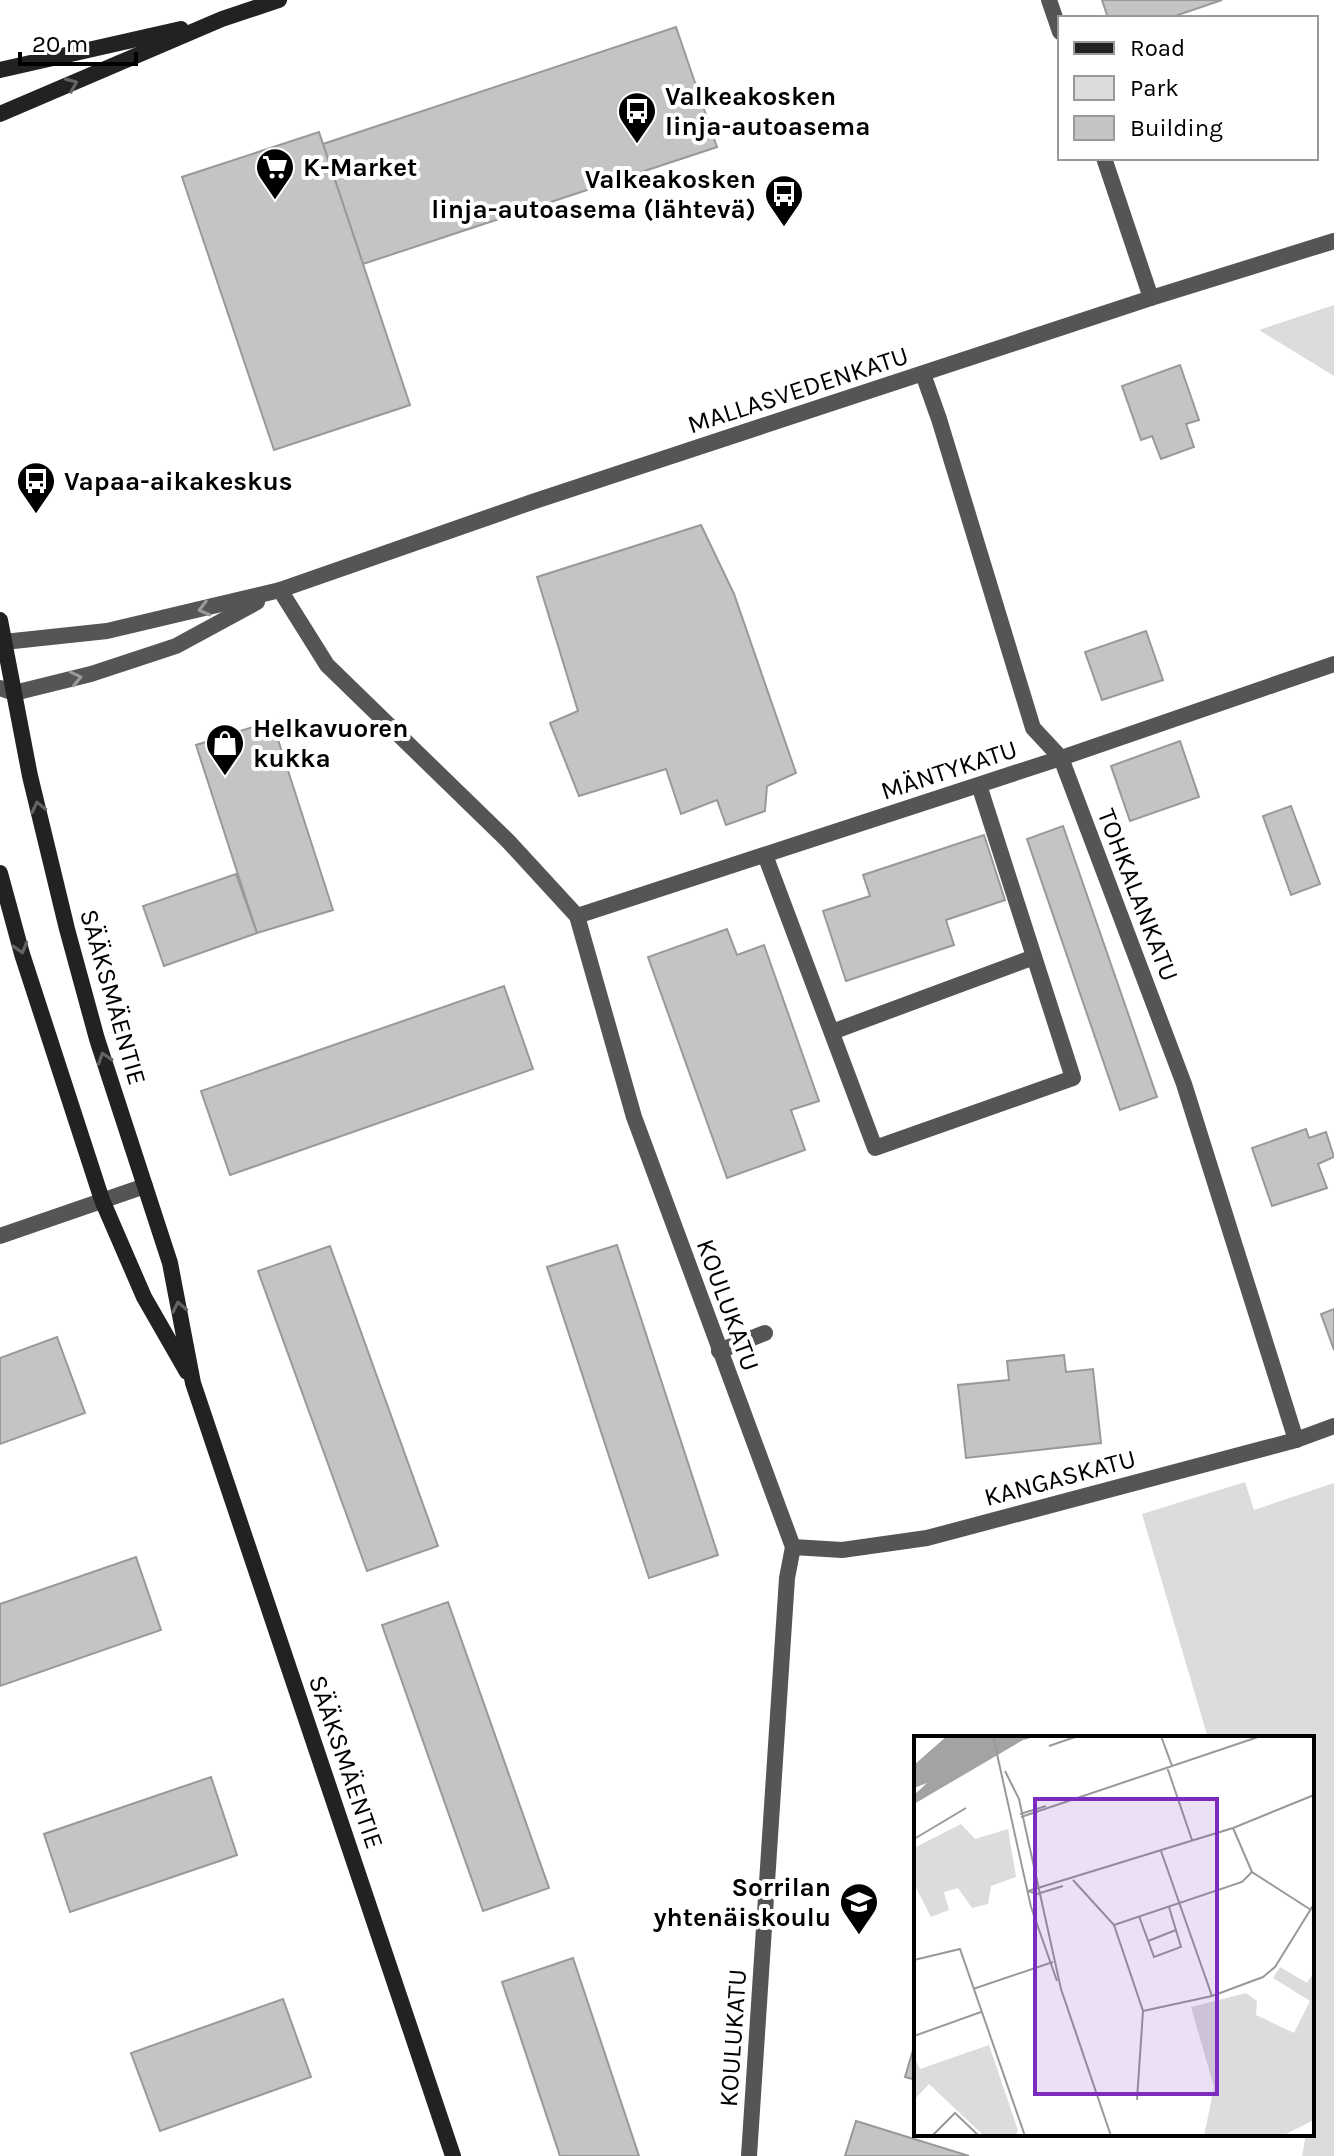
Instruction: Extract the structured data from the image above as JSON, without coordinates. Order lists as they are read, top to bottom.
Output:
{
  "streets": {
    "main road": ["SÄÄKSMÄENTIE"],
    "street": [
      "MALLASVEDENKATU",
      "MÄNTYKATU",
      "TOHKALANKATU",
      "KOULUKATU",
      "KANGASKATU"
    ]
  },
  "crossings": [
    ["MALLASVEDENKATU", "TOHKALANKATU"],
    ["MALLASVEDENKATU", "SÄÄKSMÄENTIE"],
    ["MALLASVEDENKATU", "KOULUKATU"],
    ["MÄNTYKATU", "TOHKALANKATU"],
    ["MÄNTYKATU", "KOULUKATU"],
    ["TOHKALANKATU", "KANGASKATU"],
    ["KOULUKATU", "KANGASKATU"]
  ],
  "places": {
    "bus stop": ["Valkeakosken linja-autoasema", "Valkeakosken linja-autoasema (lähtevä)", "Vapaa-aikakeskus"],
    "supermarket": ["K-Market"],
    "shop": ["Helkavuoren kukka"],
    "school or university": ["Sorrilan yhtenäiskoulu"]
  },
  "legend": ["Road", "Park", "Building"],
  "scale_bar": "20 m"
}
